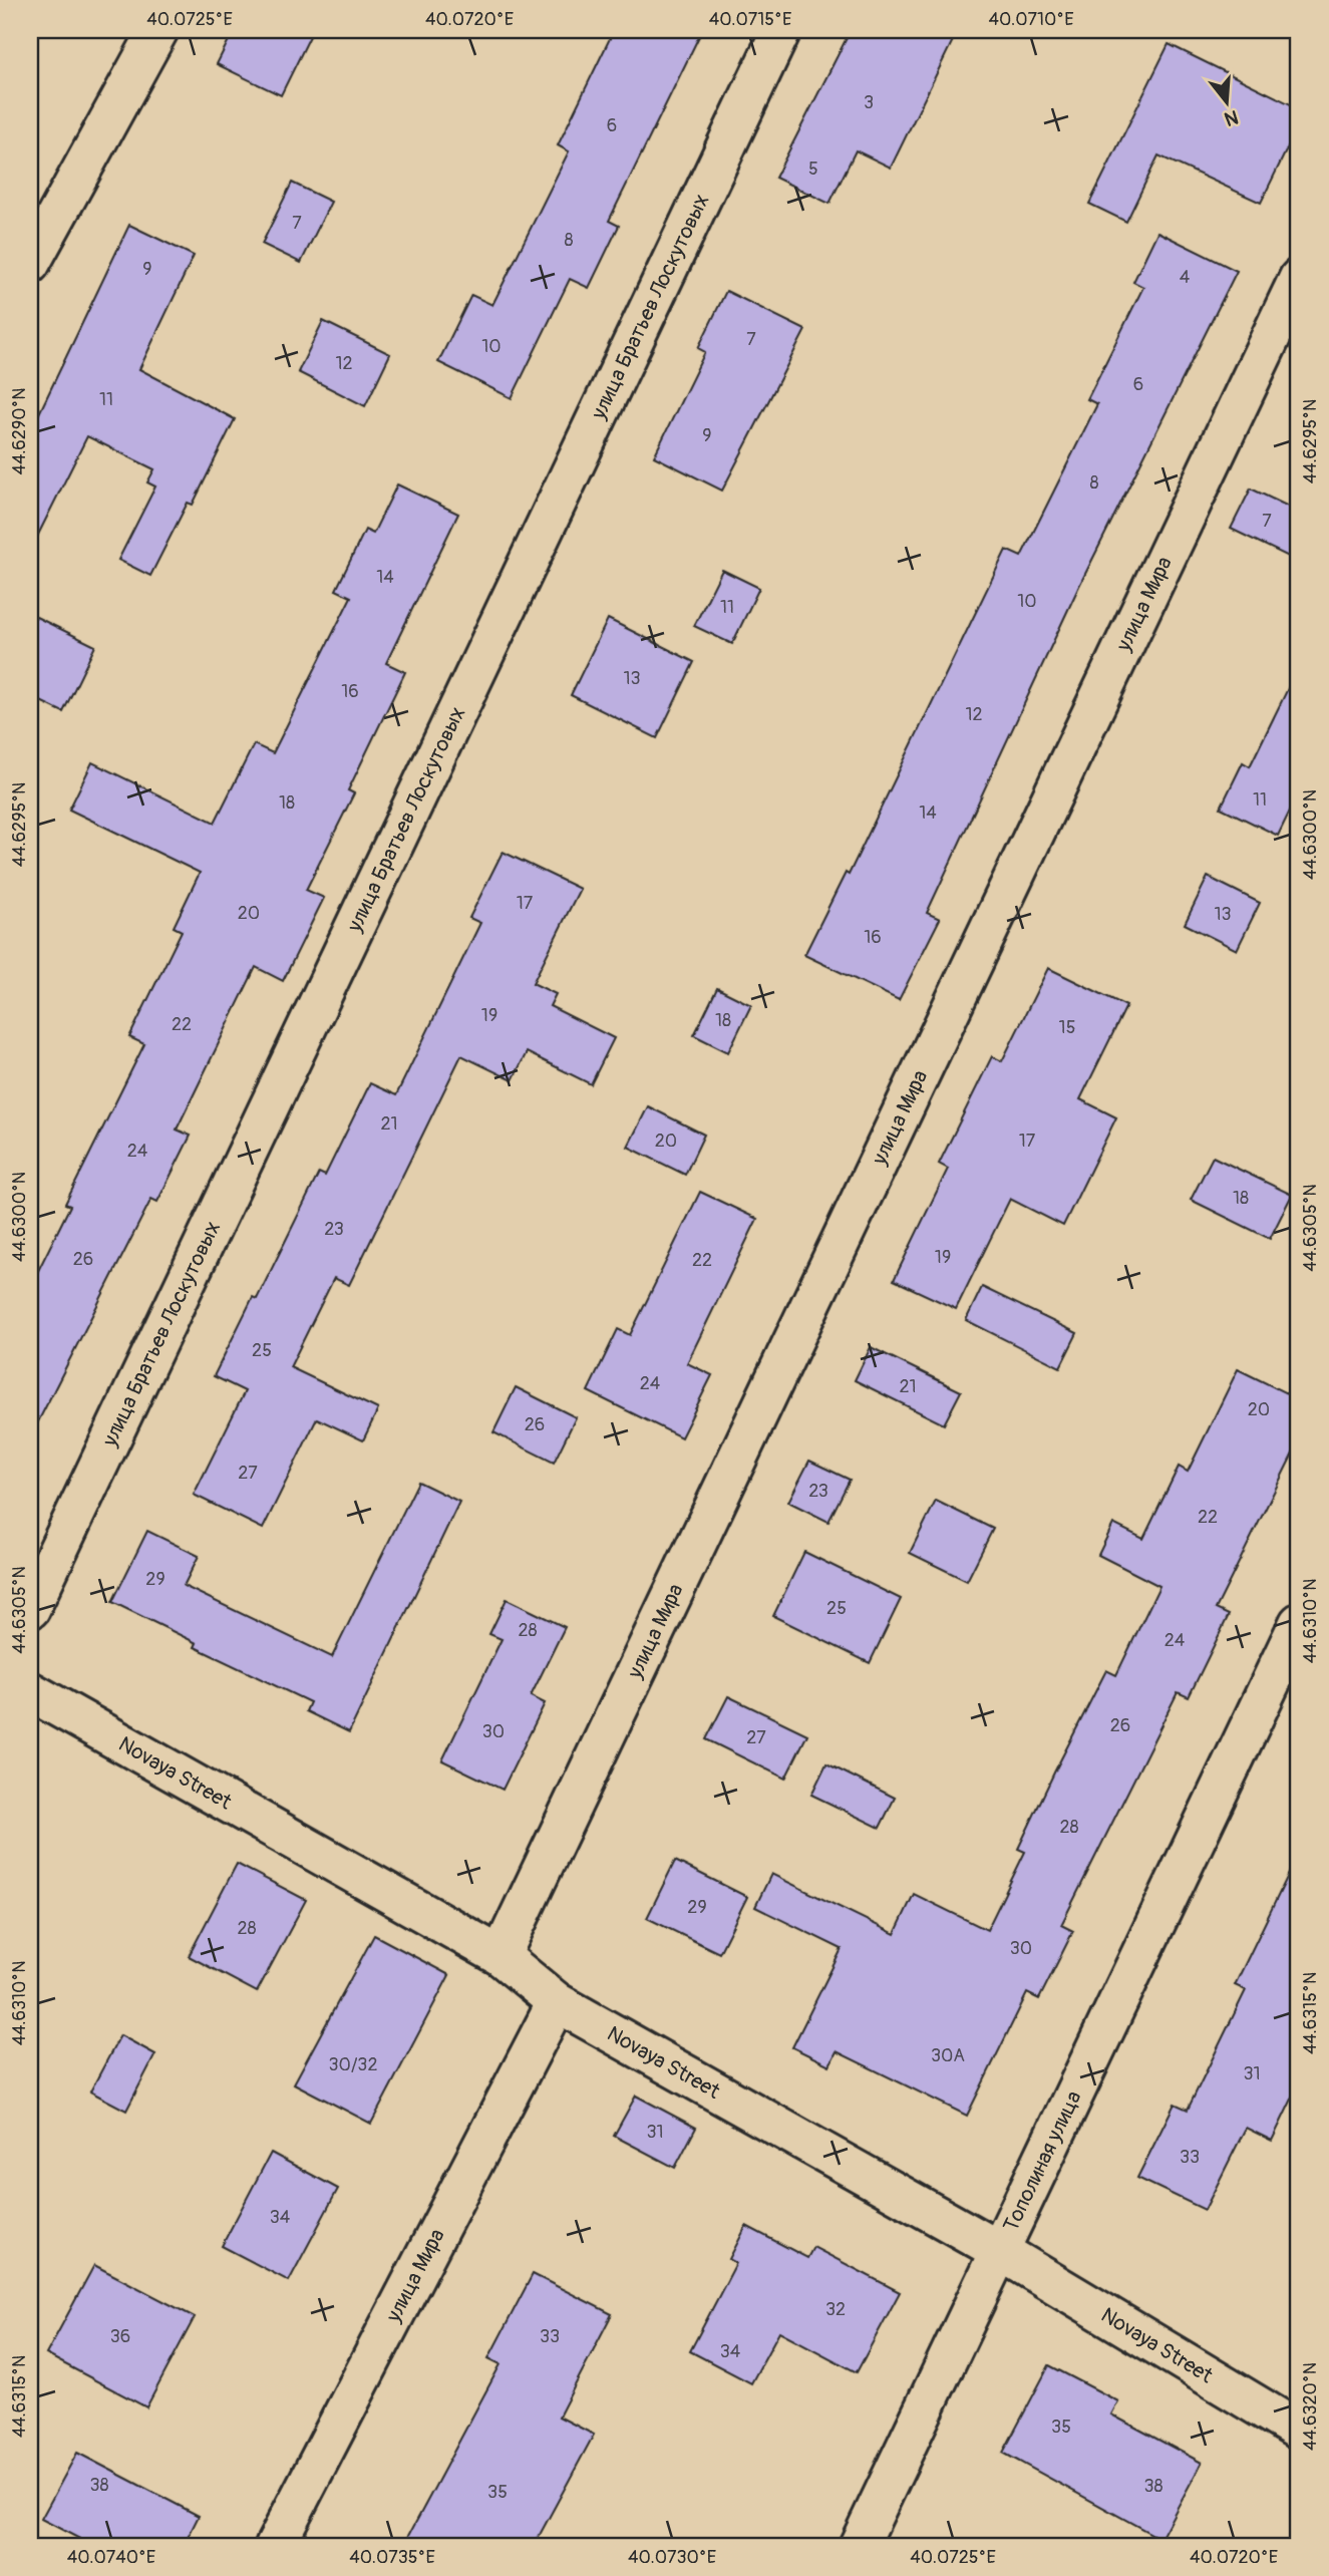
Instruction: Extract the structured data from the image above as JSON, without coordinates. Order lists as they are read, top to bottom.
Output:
{
  "streets": {
    "street": [
      "улица Братьев Лоскутовых",
      "улица Мира",
      "Novaya Street",
      "Тополиная улица"
    ]
  },
  "crossings": [
    ["улица Мира", "Novaya Street"],
    ["Novaya Street", "Тополиная улица"]
  ],
  "house_numbers": [
    "3",
    "6",
    "5",
    "7",
    "8",
    "9",
    "4",
    "7",
    "10",
    "12",
    "6",
    "11",
    "9",
    "8",
    "7",
    "14",
    "10",
    "11",
    "13",
    "16",
    "12",
    "11",
    "18",
    "14",
    "17",
    "20",
    "13",
    "16",
    "19",
    "18",
    "22",
    "15",
    "21",
    "20",
    "17",
    "24",
    "18",
    "23",
    "19",
    "26",
    "22",
    "25",
    "24",
    "21",
    "20",
    "26",
    "27",
    "23",
    "22",
    "29",
    "25",
    "28",
    "24",
    "26",
    "30",
    "27",
    "28",
    "29",
    "28",
    "30",
    "30А",
    "30/32",
    "31",
    "31",
    "33",
    "34",
    "32",
    "36",
    "33",
    "34",
    "35",
    "38",
    "38",
    "35"
  ],
  "north": "bottom",
  "coordinates": [
    "40.0725°E",
    "40.0720°E",
    "40.0715°E",
    "40.0710°E",
    "44.6290°N",
    "44.6295°N",
    "44.6300°N",
    "44.6305°N",
    "44.6310°N",
    "44.6315°N",
    "44.6320°N",
    "40.0740°E",
    "40.0735°E",
    "40.0730°E"
  ]
}
